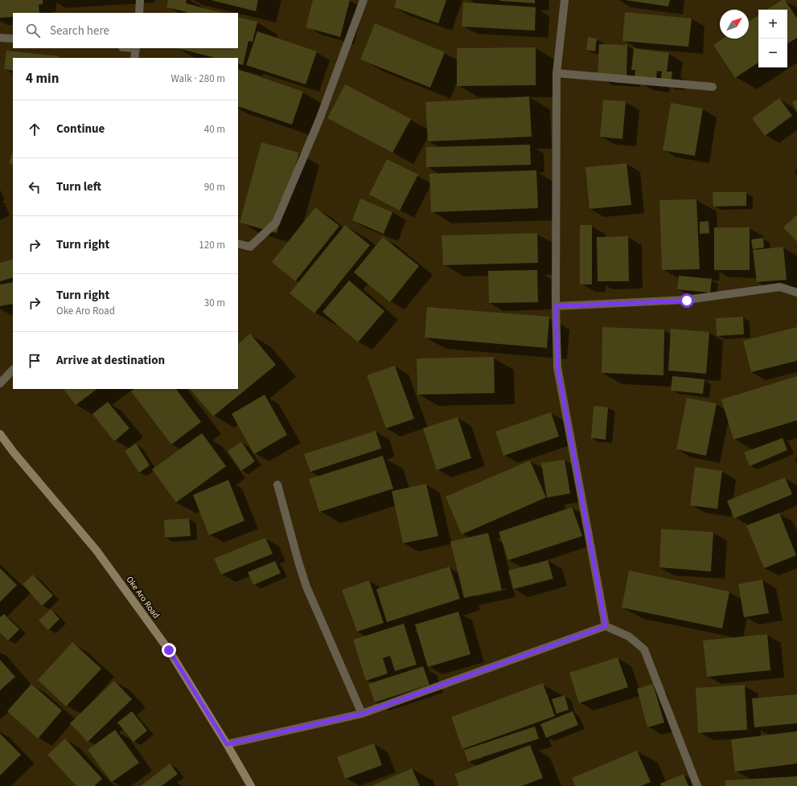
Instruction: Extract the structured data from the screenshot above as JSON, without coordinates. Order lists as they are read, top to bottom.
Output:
{
  "streets": {
    "main road": ["Oke Aro Road"]
  },
  "north": "top right",
  "page": {
    "map_buttons": ["+", "−"],
    "search": "Search here",
    "heading": ["4 min", "Walk · 280 m"],
    "list": [
      ["Continue", "40 m"],
      ["Turn left", "90 m"],
      ["Turn right", "120 m"],
      ["Turn right", "Oke Aro Road", "30 m"],
      "Arrive at destination"
    ]
  }
}
